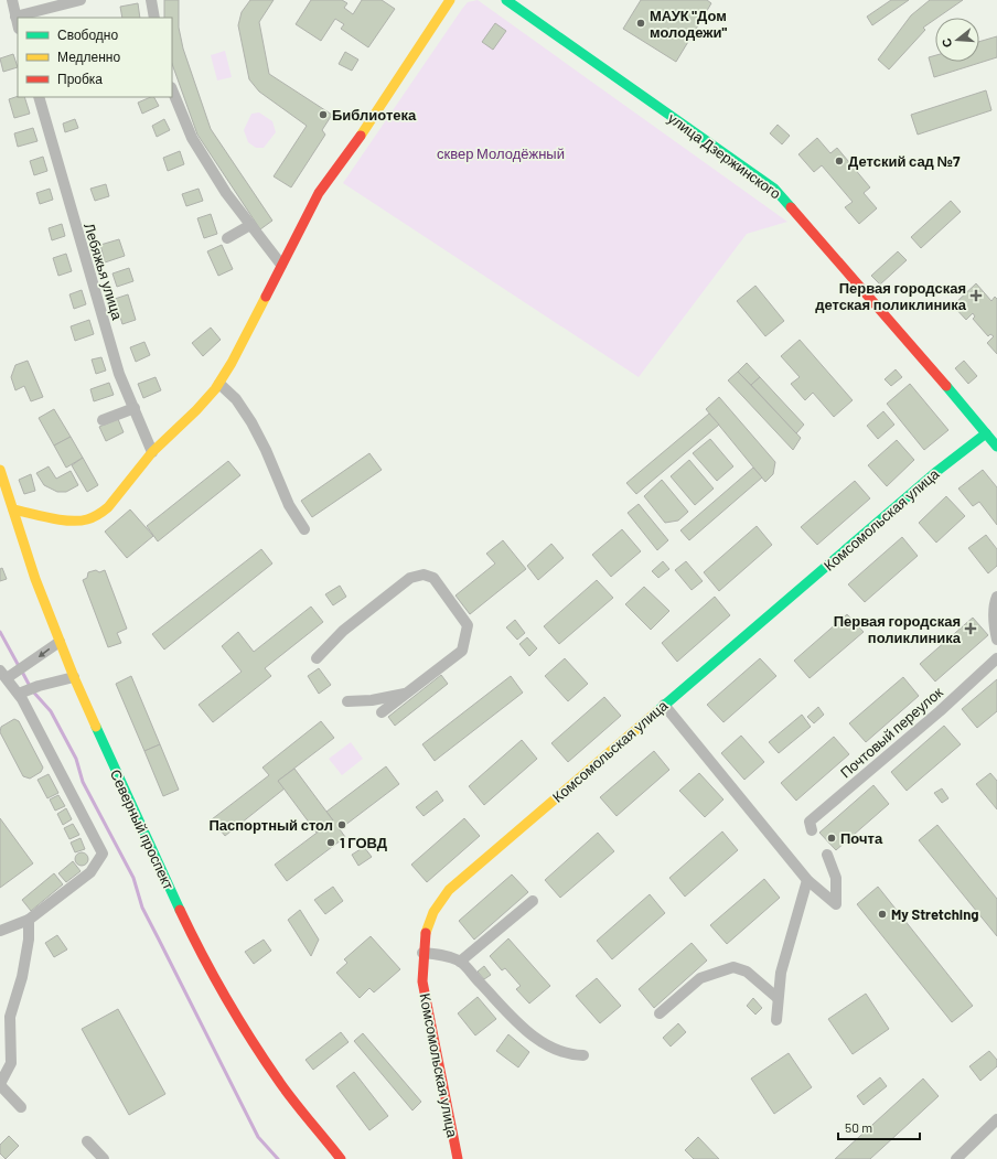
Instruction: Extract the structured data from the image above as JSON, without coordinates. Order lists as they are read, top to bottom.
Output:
{
  "streets": {
    "main road": ["улица Дзержинского", "Комсомольская улица", "Северный проспект"],
    "street": ["Лебяжья улица", "Почтовый переулок"]
  },
  "crossings": [
    ["улица Дзержинского", "Комсомольская улица"]
  ],
  "parks": ["сквер Молодёжный"],
  "places": {
    "other": [
      "МАУК \"Дом молодежи\"",
      "Библиотека",
      "Детский сад №7",
      "Паспортный стол",
      "Почта",
      "1 ГОВД",
      "My Stretching"
    ],
    "health": ["Первая городская детская поликлиника", "Первая городская поликлиника"]
  },
  "legend": ["Свободно", "Медленно", "Пробка"],
  "scale_bar": "50 m",
  "north": "left"
}
